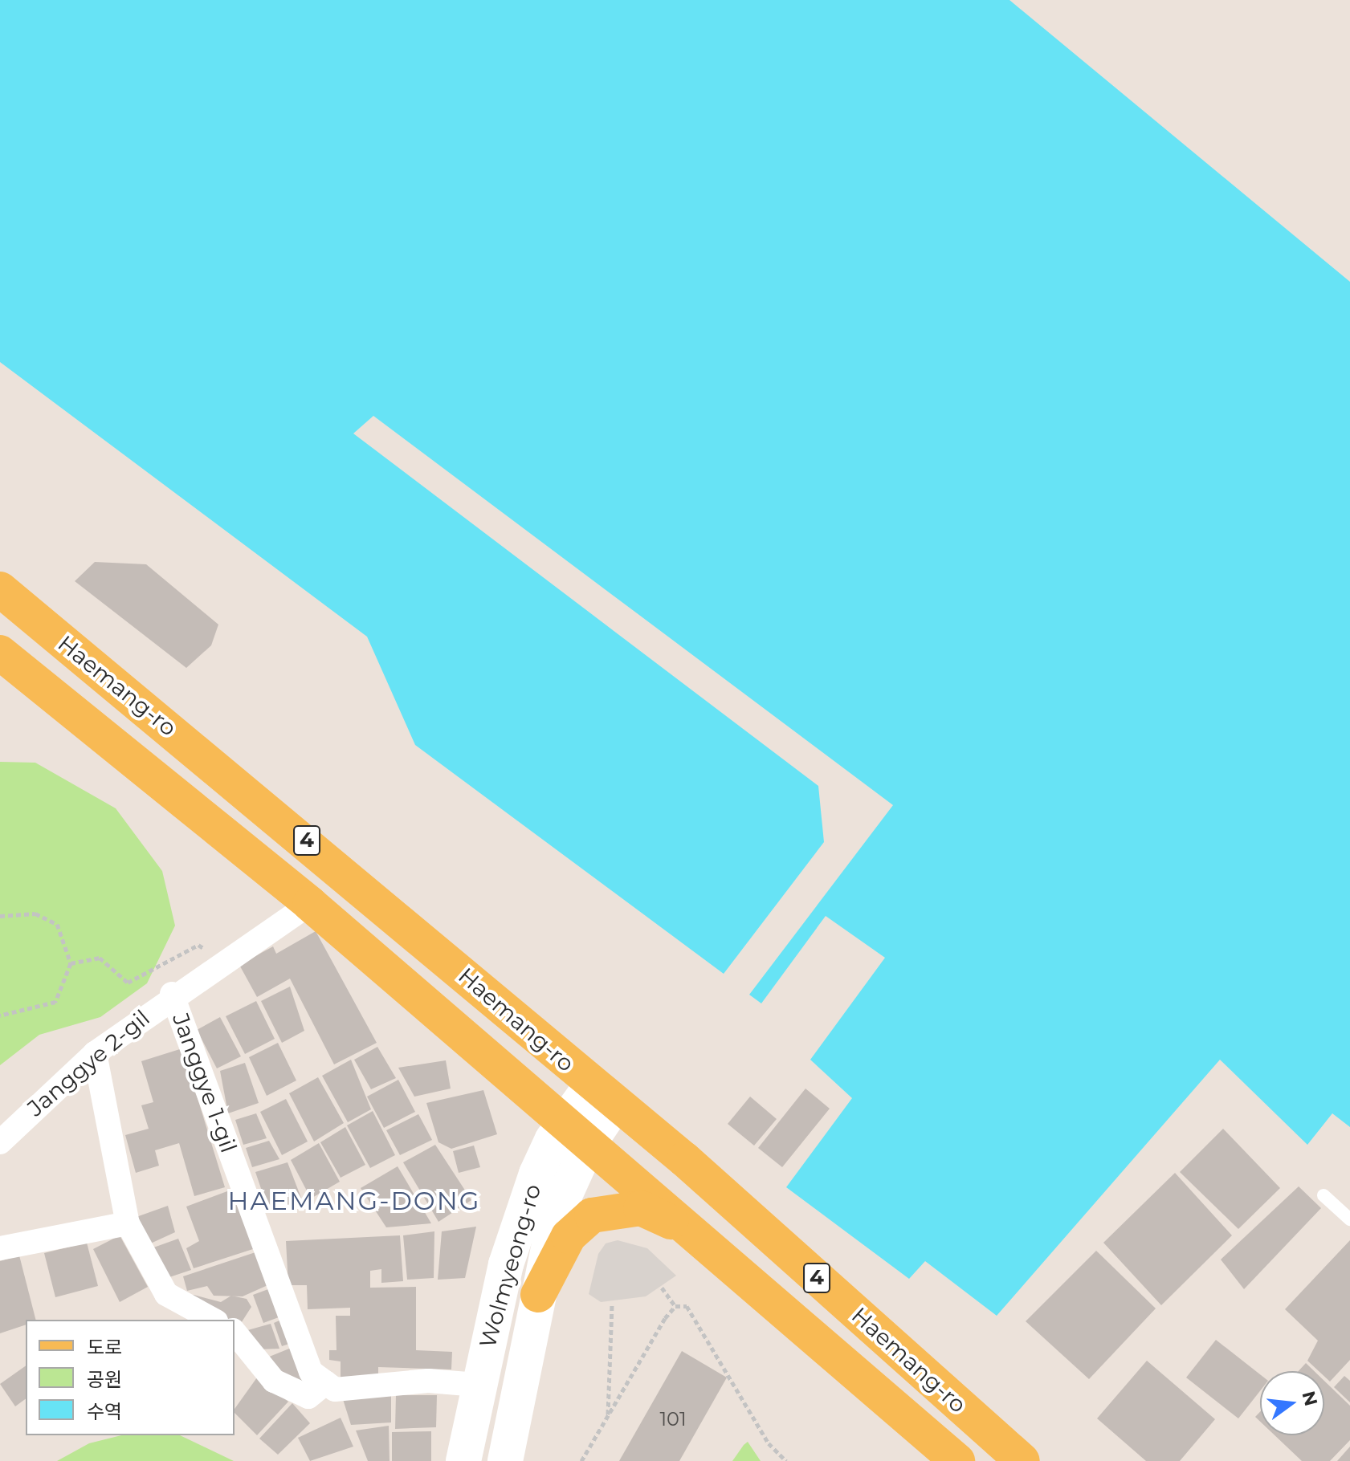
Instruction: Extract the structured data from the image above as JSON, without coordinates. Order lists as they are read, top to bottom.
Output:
{
  "streets": {
    "main road": ["Haemang-ro", "4"],
    "street": ["Janggye 2-gil", "Janggye 1-gil", "Wolmyeong-ro"]
  },
  "crossings": [
    ["Haemang-ro", "Janggye 2-gil"],
    ["Haemang-ro", "Wolmyeong-ro"],
    ["Janggye 2-gil", "Janggye 1-gil"]
  ],
  "districts": ["HAEMANG-DONG"],
  "house_numbers": ["101"],
  "legend": ["도로", "공원", "수역"],
  "north": "right"
}
